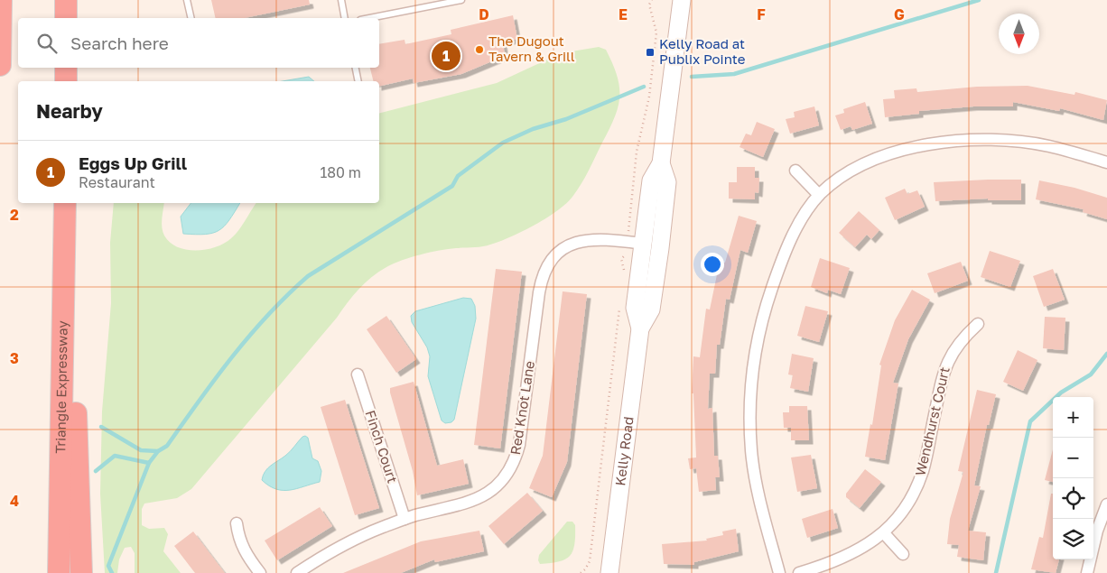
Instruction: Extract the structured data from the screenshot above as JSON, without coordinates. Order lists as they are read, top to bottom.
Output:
{
  "streets": {
    "highway": ["Triangle Expressway"],
    "main road": ["Kelly Road"],
    "street": ["Red Knot Lane", "Wendhurst Court", "Finch Court"]
  },
  "crossings": [
    ["Red Knot Lane", "Finch Court"],
    ["Red Knot Lane", "Kelly Road"]
  ],
  "places": {
    "other": ["The Dugout Tavern & Grill"],
    "transit": ["Kelly Road at Publix Pointe"]
  },
  "north": "bottom",
  "page": {
    "search": "Search here",
    "pins": "1",
    "heading": "Nearby",
    "list": [
      {
        "mark": "1",
        "name": "Eggs Up Grill",
        "note": "Restaurant",
        "value": "180 m"
      }
    ],
    "map_buttons": ["+", "−"]
  },
  "grid": {
    "columns": [
      "D",
      "E",
      "F",
      "G"
    ],
    "rows": ["2", "3", "4"]
  }
}
